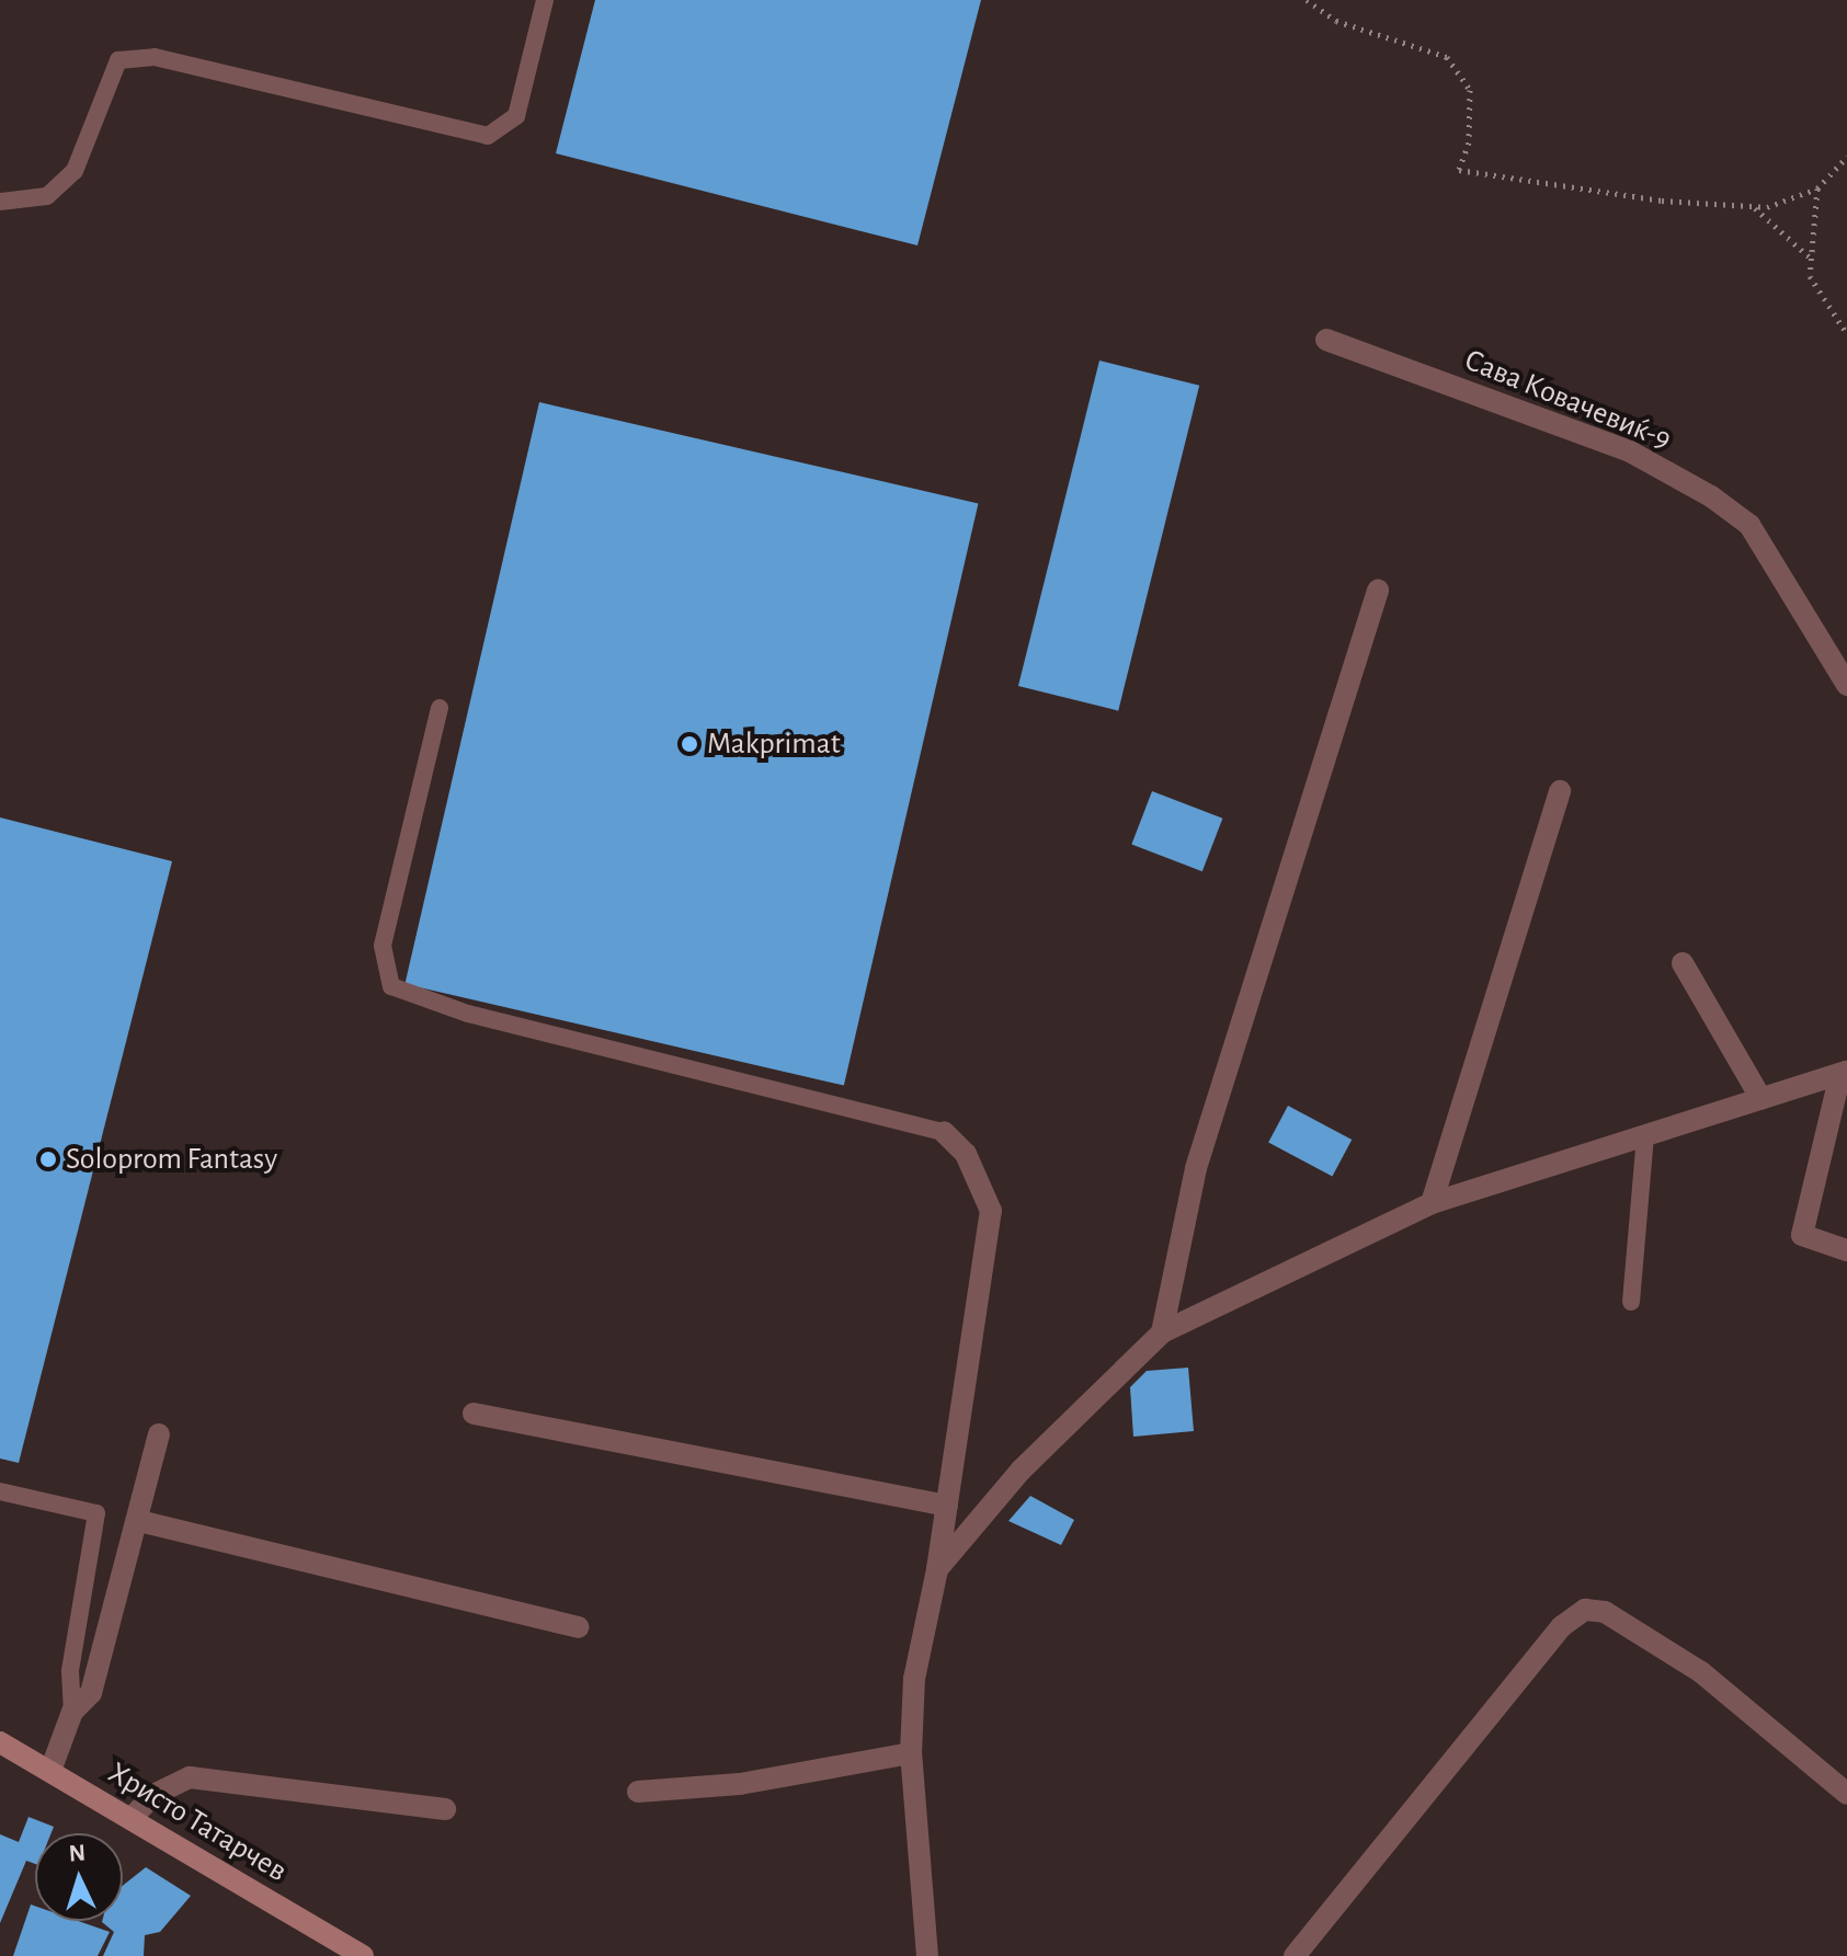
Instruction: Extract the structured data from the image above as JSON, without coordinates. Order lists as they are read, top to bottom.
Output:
{
  "streets": {
    "street": ["Сава Ковачевиќ-9", "Христо Татарчев"]
  },
  "places": ["Makprimat", "Soloprom Fantasy"],
  "north": "top"
}
